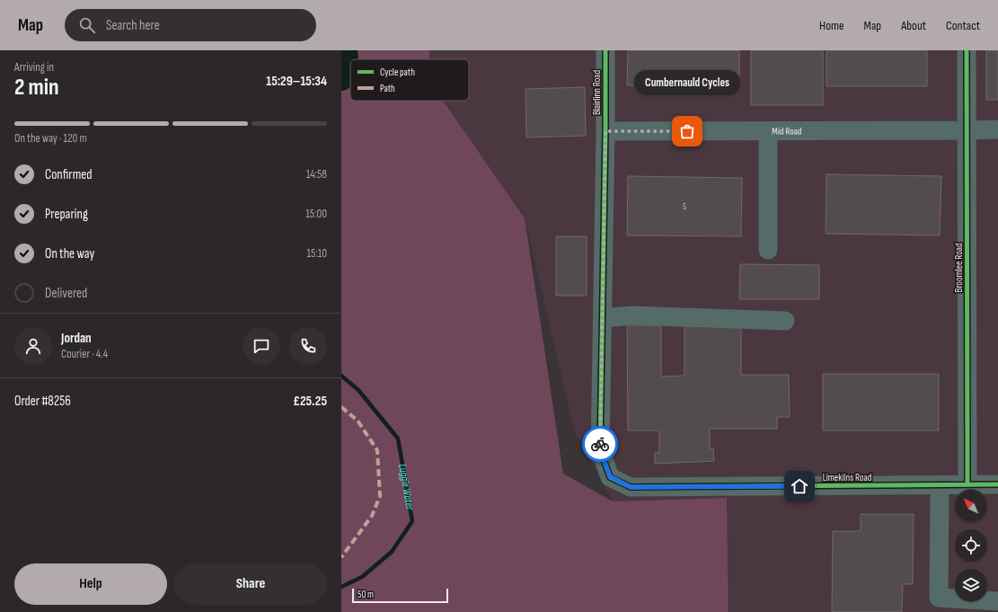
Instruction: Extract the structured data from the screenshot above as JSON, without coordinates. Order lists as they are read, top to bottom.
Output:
{
  "streets": {
    "street": [
      "Blairlinn Road",
      "Mid Road",
      "Broomlee Road",
      "Limekilns Road"
    ]
  },
  "crossings": [
    ["Blairlinn Road", "Mid Road"],
    ["Blairlinn Road", "Limekilns Road"],
    ["Mid Road", "Broomlee Road"],
    ["Broomlee Road", "Limekilns Road"]
  ],
  "water": ["Luggie Water"],
  "places": ["Cumbernauld Cycles"],
  "house_numbers": ["5"],
  "legend": ["Cycle path", "Path"],
  "scale_bar": "50 m",
  "north": "top left",
  "page": {
    "header": "Map",
    "search": "Search here",
    "nav": [
      "Home",
      "Map",
      "About",
      "Contact"
    ],
    "heading": ["2 min", "Arriving in", "15:29–15:34"],
    "panel": [
      "Jordan",
      "Courier · 4.4",
      "Order #8256",
      "£25.25"
    ],
    "bubble": "Cumbernauld Cycles",
    "bar": "On the way · 120 m",
    "list": [
      ["Confirmed", "14:58"],
      ["Preparing", "15:00"],
      ["On the way", "15:10"],
      "Delivered"
    ],
    "buttons": ["Help", "Share"],
    "scale": "50 m"
  }
}
